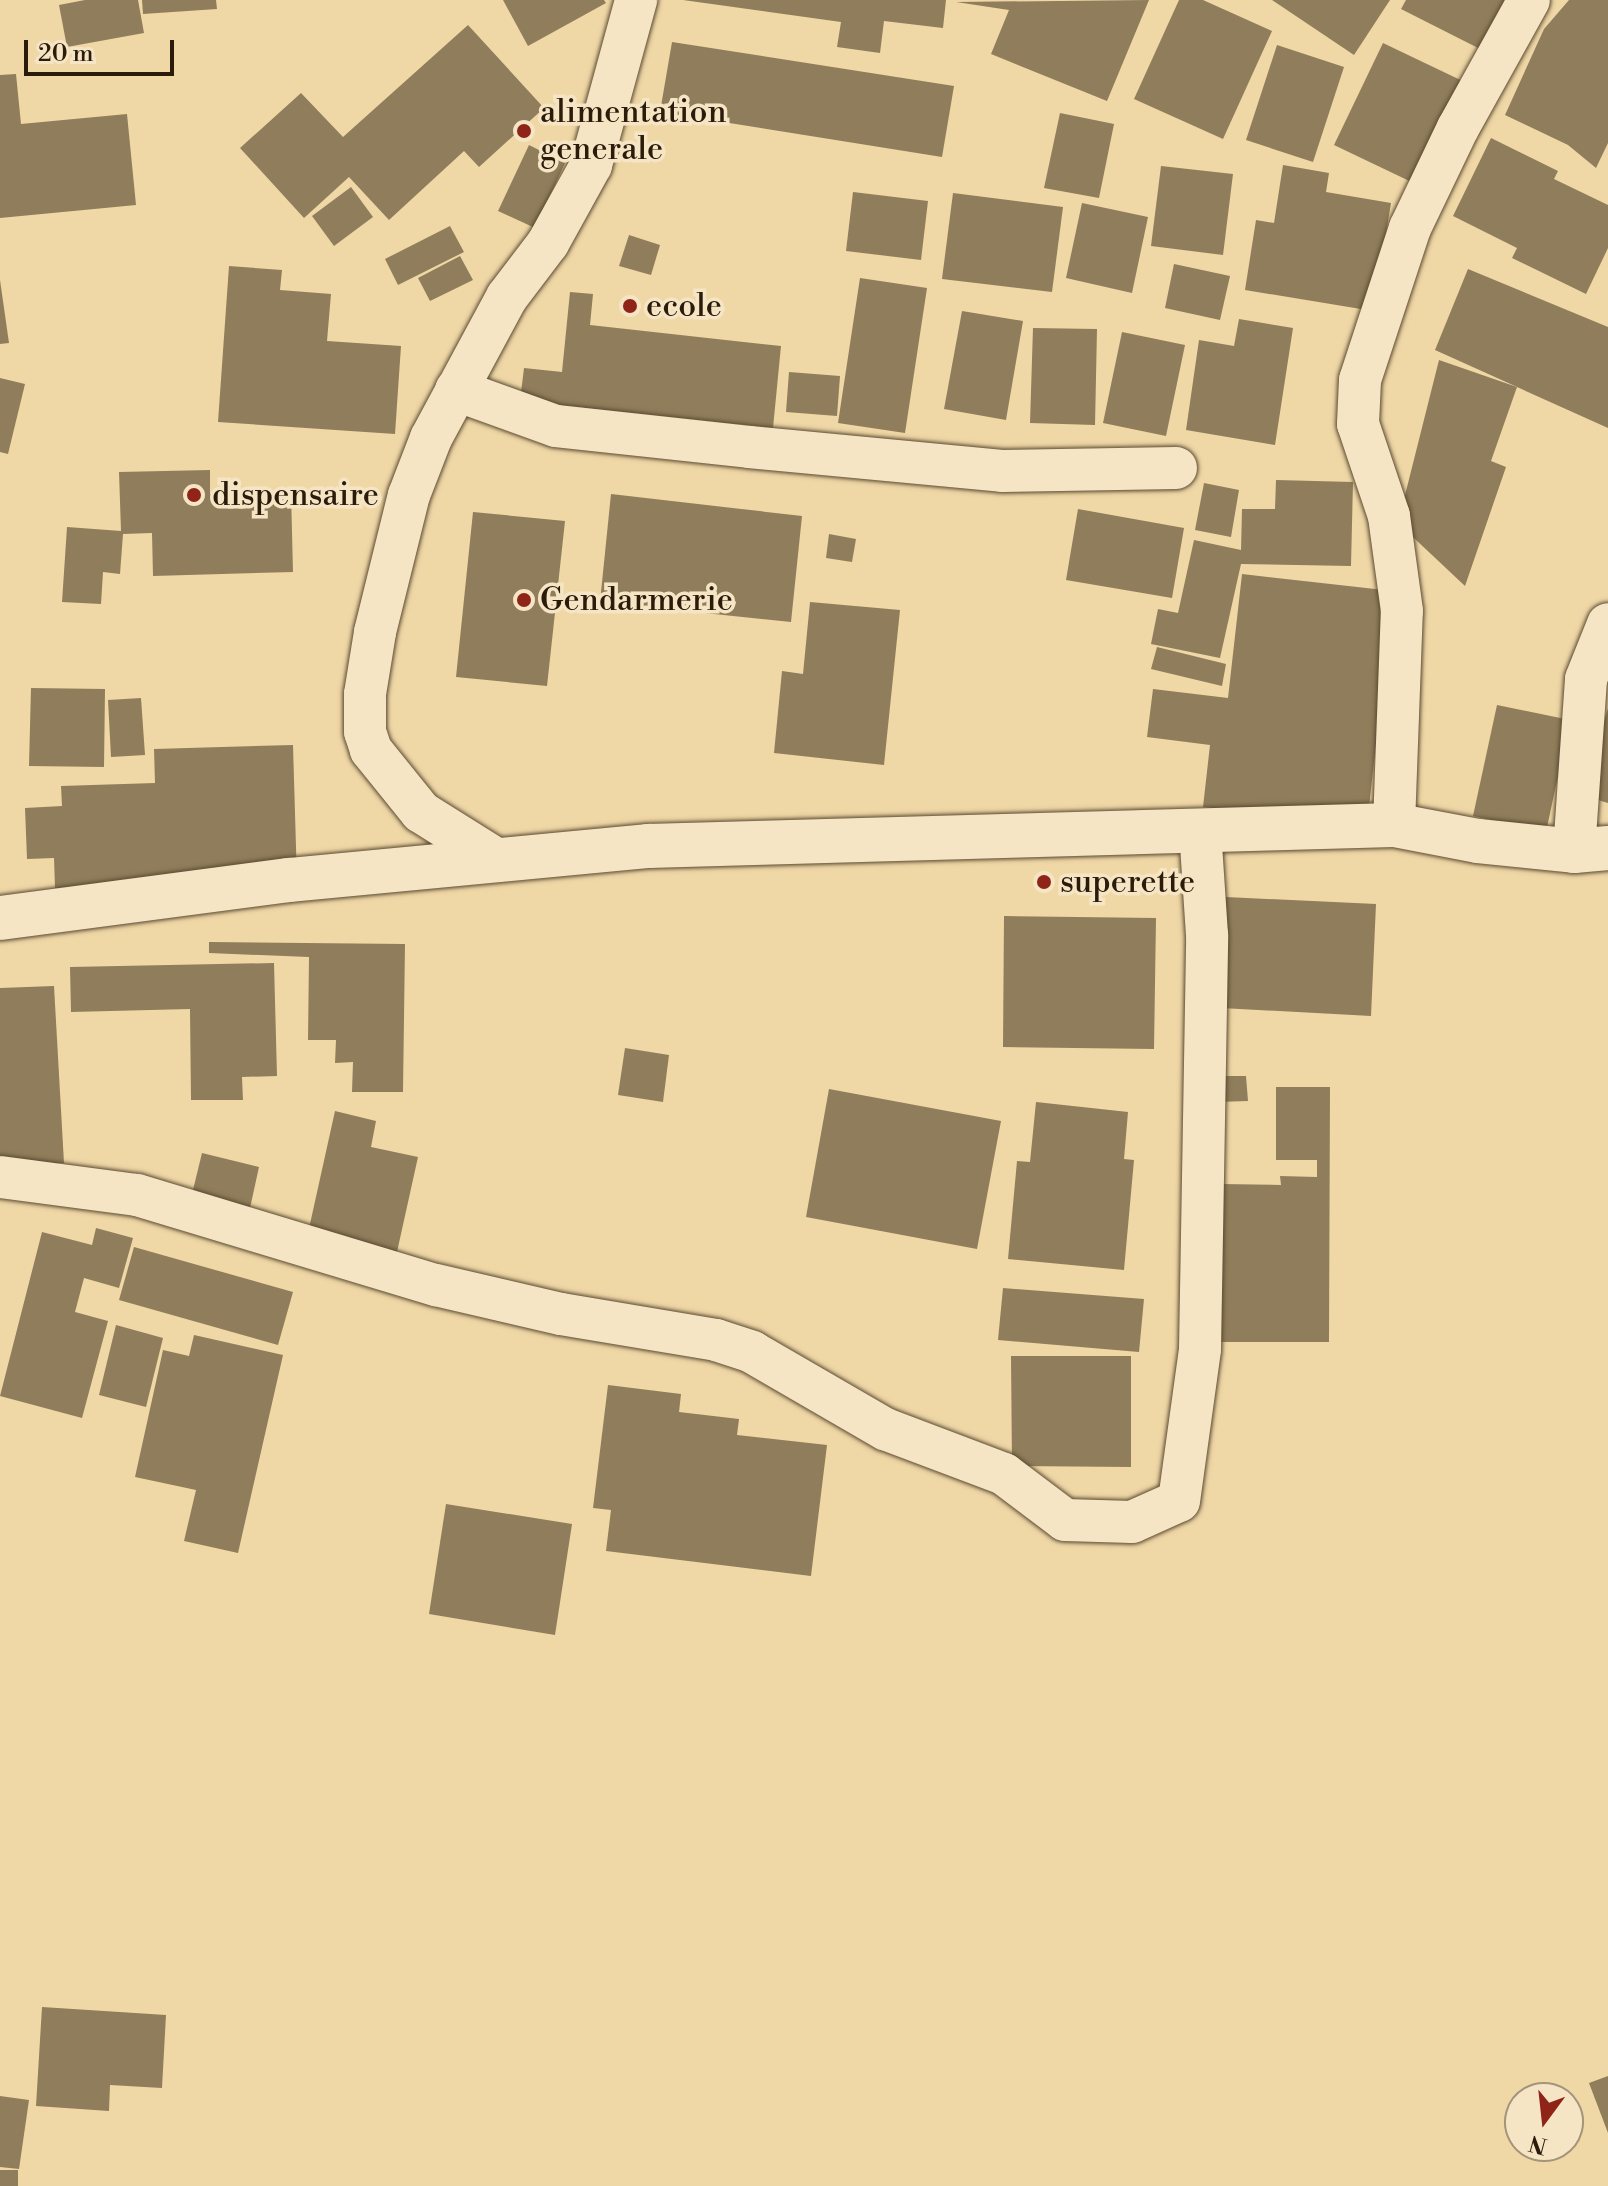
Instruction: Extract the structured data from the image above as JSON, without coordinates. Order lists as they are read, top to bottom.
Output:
{
  "places": [
    "alimentation generale",
    "ecole",
    "dispensaire",
    "Gendarmerie",
    "superette"
  ],
  "scale_bar": "20 m",
  "north": "bottom"
}
